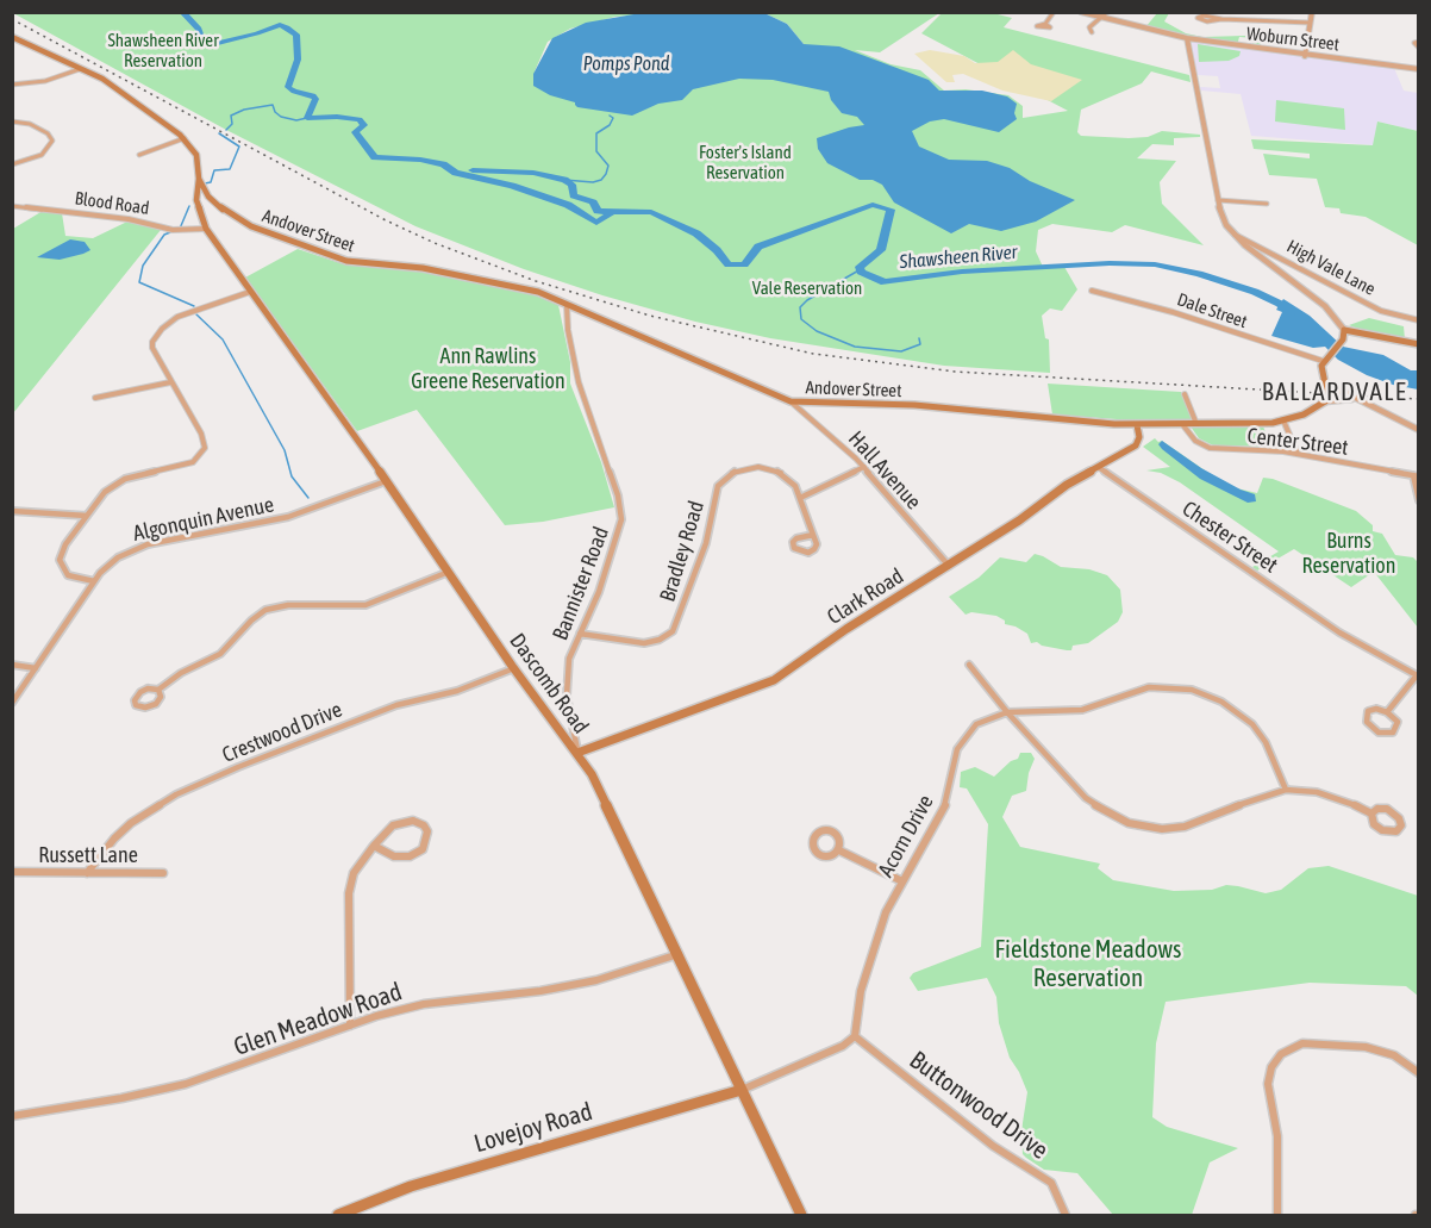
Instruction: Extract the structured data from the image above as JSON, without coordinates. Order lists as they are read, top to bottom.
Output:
{
  "streets": {
    "main road": [
      "Andover Street",
      "Clark Road",
      "Dascomb Road",
      "Lovejoy Road"
    ],
    "street": [
      "Woburn Street",
      "Blood Road",
      "High Vale Lane",
      "Dale Street",
      "Center Street",
      "Hall Avenue",
      "Algonquin Avenue",
      "Chester Street",
      "Bradley Road",
      "Bannister Road",
      "Crestwood Drive",
      "Acorn Drive",
      "Russett Lane",
      "Glen Meadow Road",
      "Buttonwood Drive"
    ]
  },
  "crossings": [
    ["Blood Road", "Dascomb Road"],
    ["Andover Street", "Center Street"],
    ["Andover Street", "Hall Avenue"],
    ["Andover Street", "Bannister Road"],
    ["Andover Street", "Clark Road"],
    ["Andover Street", "Dascomb Road"],
    ["Hall Avenue", "Clark Road"],
    ["Algonquin Avenue", "Dascomb Road"],
    ["Chester Street", "Clark Road"],
    ["Bradley Road", "Bannister Road"],
    ["Bannister Road", "Clark Road"],
    ["Bannister Road", "Dascomb Road"],
    ["Clark Road", "Dascomb Road"],
    ["Dascomb Road", "Crestwood Drive"],
    ["Dascomb Road", "Glen Meadow Road"],
    ["Dascomb Road", "Lovejoy Road"],
    ["Crestwood Drive", "Russett Lane"],
    ["Acorn Drive", "Buttonwood Drive"]
  ],
  "districts": ["BALLARDVALE"],
  "water": ["Pomps Pond", "Shawsheen River"],
  "parks": [
    "Shawsheen River Reservation",
    "Foster's Island Reservation",
    "Vale Reservation",
    "Ann Rawlins Greene Reservation",
    "Burns Reservation",
    "Fieldstone Meadows Reservation"
  ]
}
